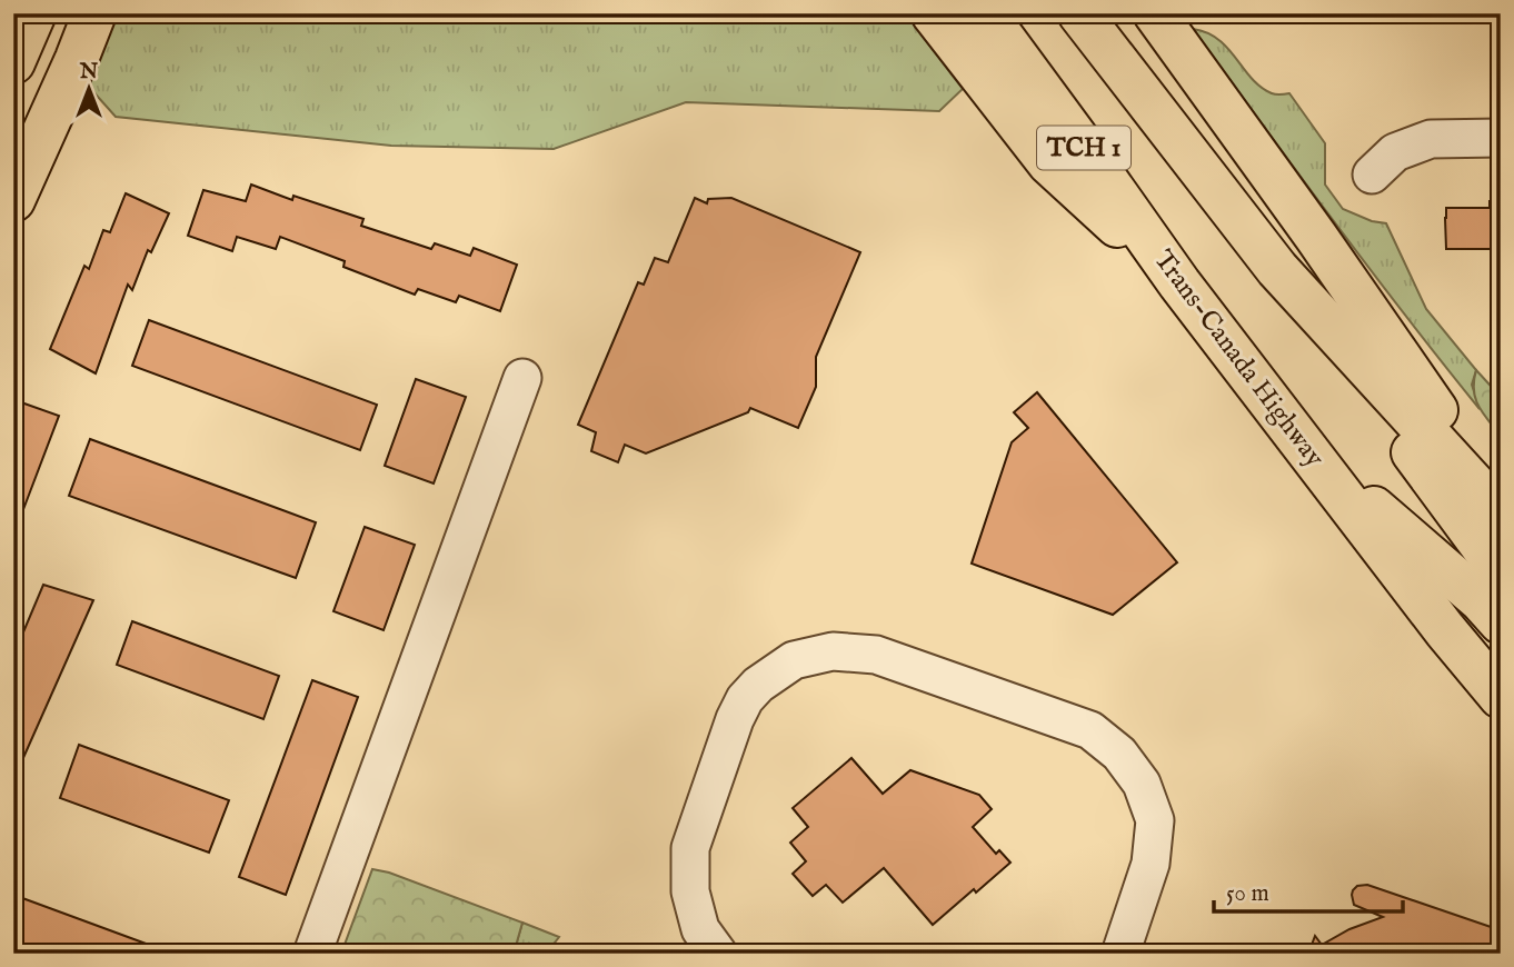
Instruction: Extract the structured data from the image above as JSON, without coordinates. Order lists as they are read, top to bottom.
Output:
{
  "streets": {
    "highway": ["TCH 1", "Trans-Canada Highway"]
  },
  "scale_bar": "50 m",
  "north": "top"
}
